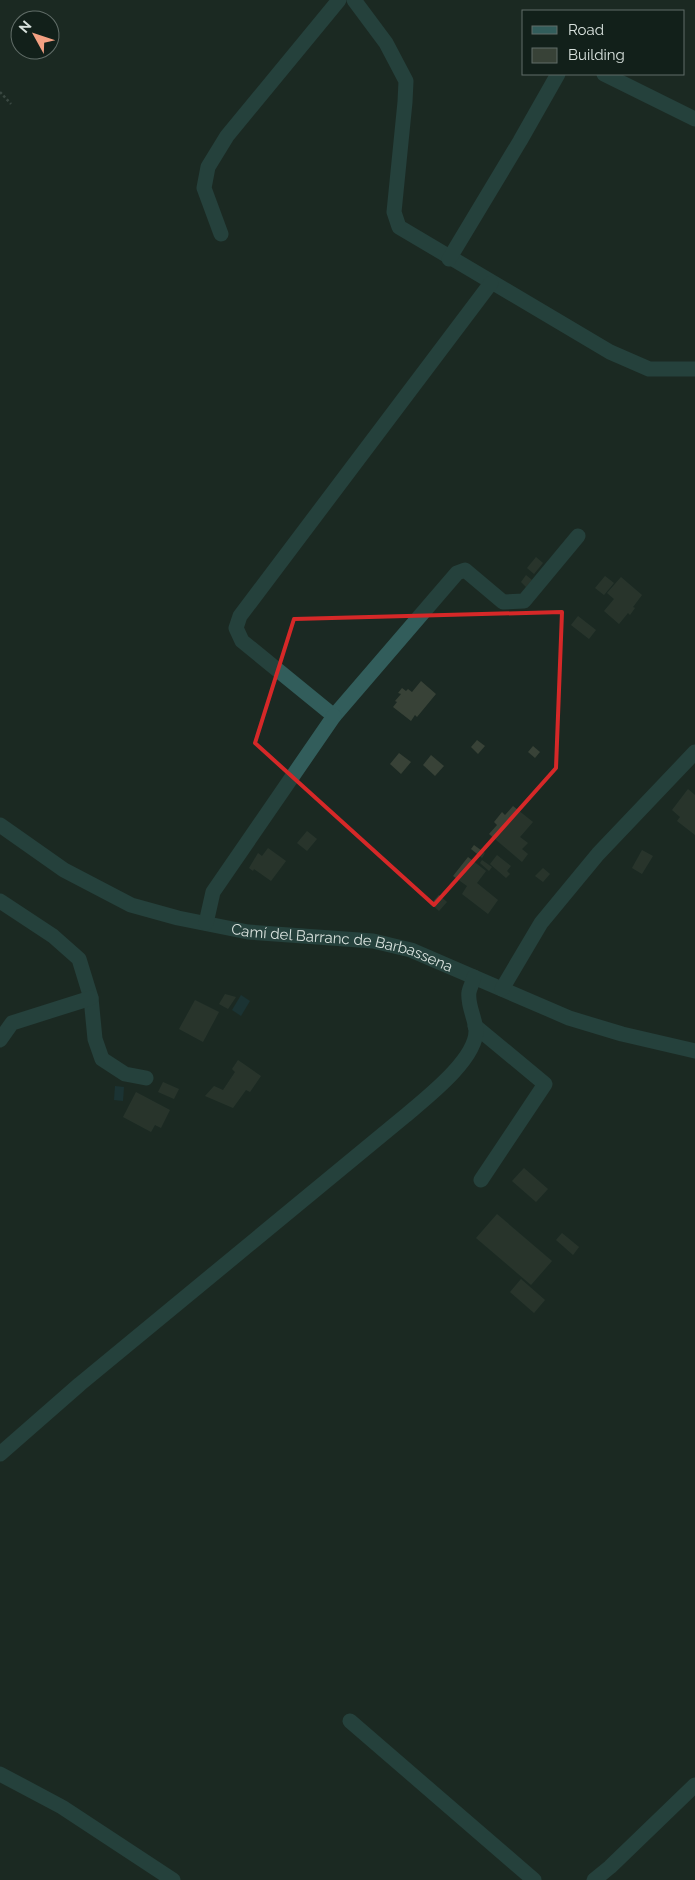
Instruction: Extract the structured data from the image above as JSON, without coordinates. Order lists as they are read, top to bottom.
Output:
{
  "streets": {
    "street": ["Camí del Barranc de Barbassena"]
  },
  "legend": ["Road", "Building"],
  "north": "top left"
}
